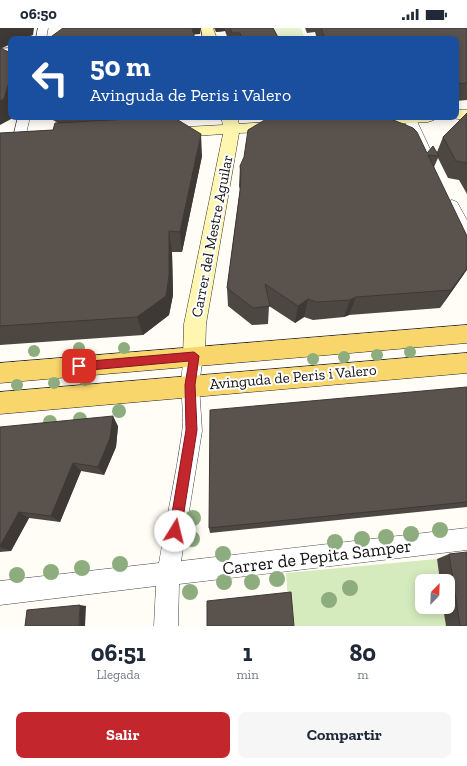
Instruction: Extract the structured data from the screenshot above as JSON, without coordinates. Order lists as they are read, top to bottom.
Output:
{
  "streets": {
    "main road": ["Avinguda de Peris i Valero"],
    "street": ["Carrer del Mestre Aguilar", "Carrer de Pepita Samper"]
  },
  "crossings": [
    ["Carrer del Mestre Aguilar", "Avinguda de Peris i Valero"]
  ],
  "north": "top right",
  "page": {
    "status": "06:50",
    "turn": ["50 m", "Avinguda de Peris i Valero"],
    "eta": [
      "06:51",
      "Llegada",
      "1",
      "min",
      "80",
      "m"
    ],
    "buttons": ["Salir", "Compartir"]
  }
}
